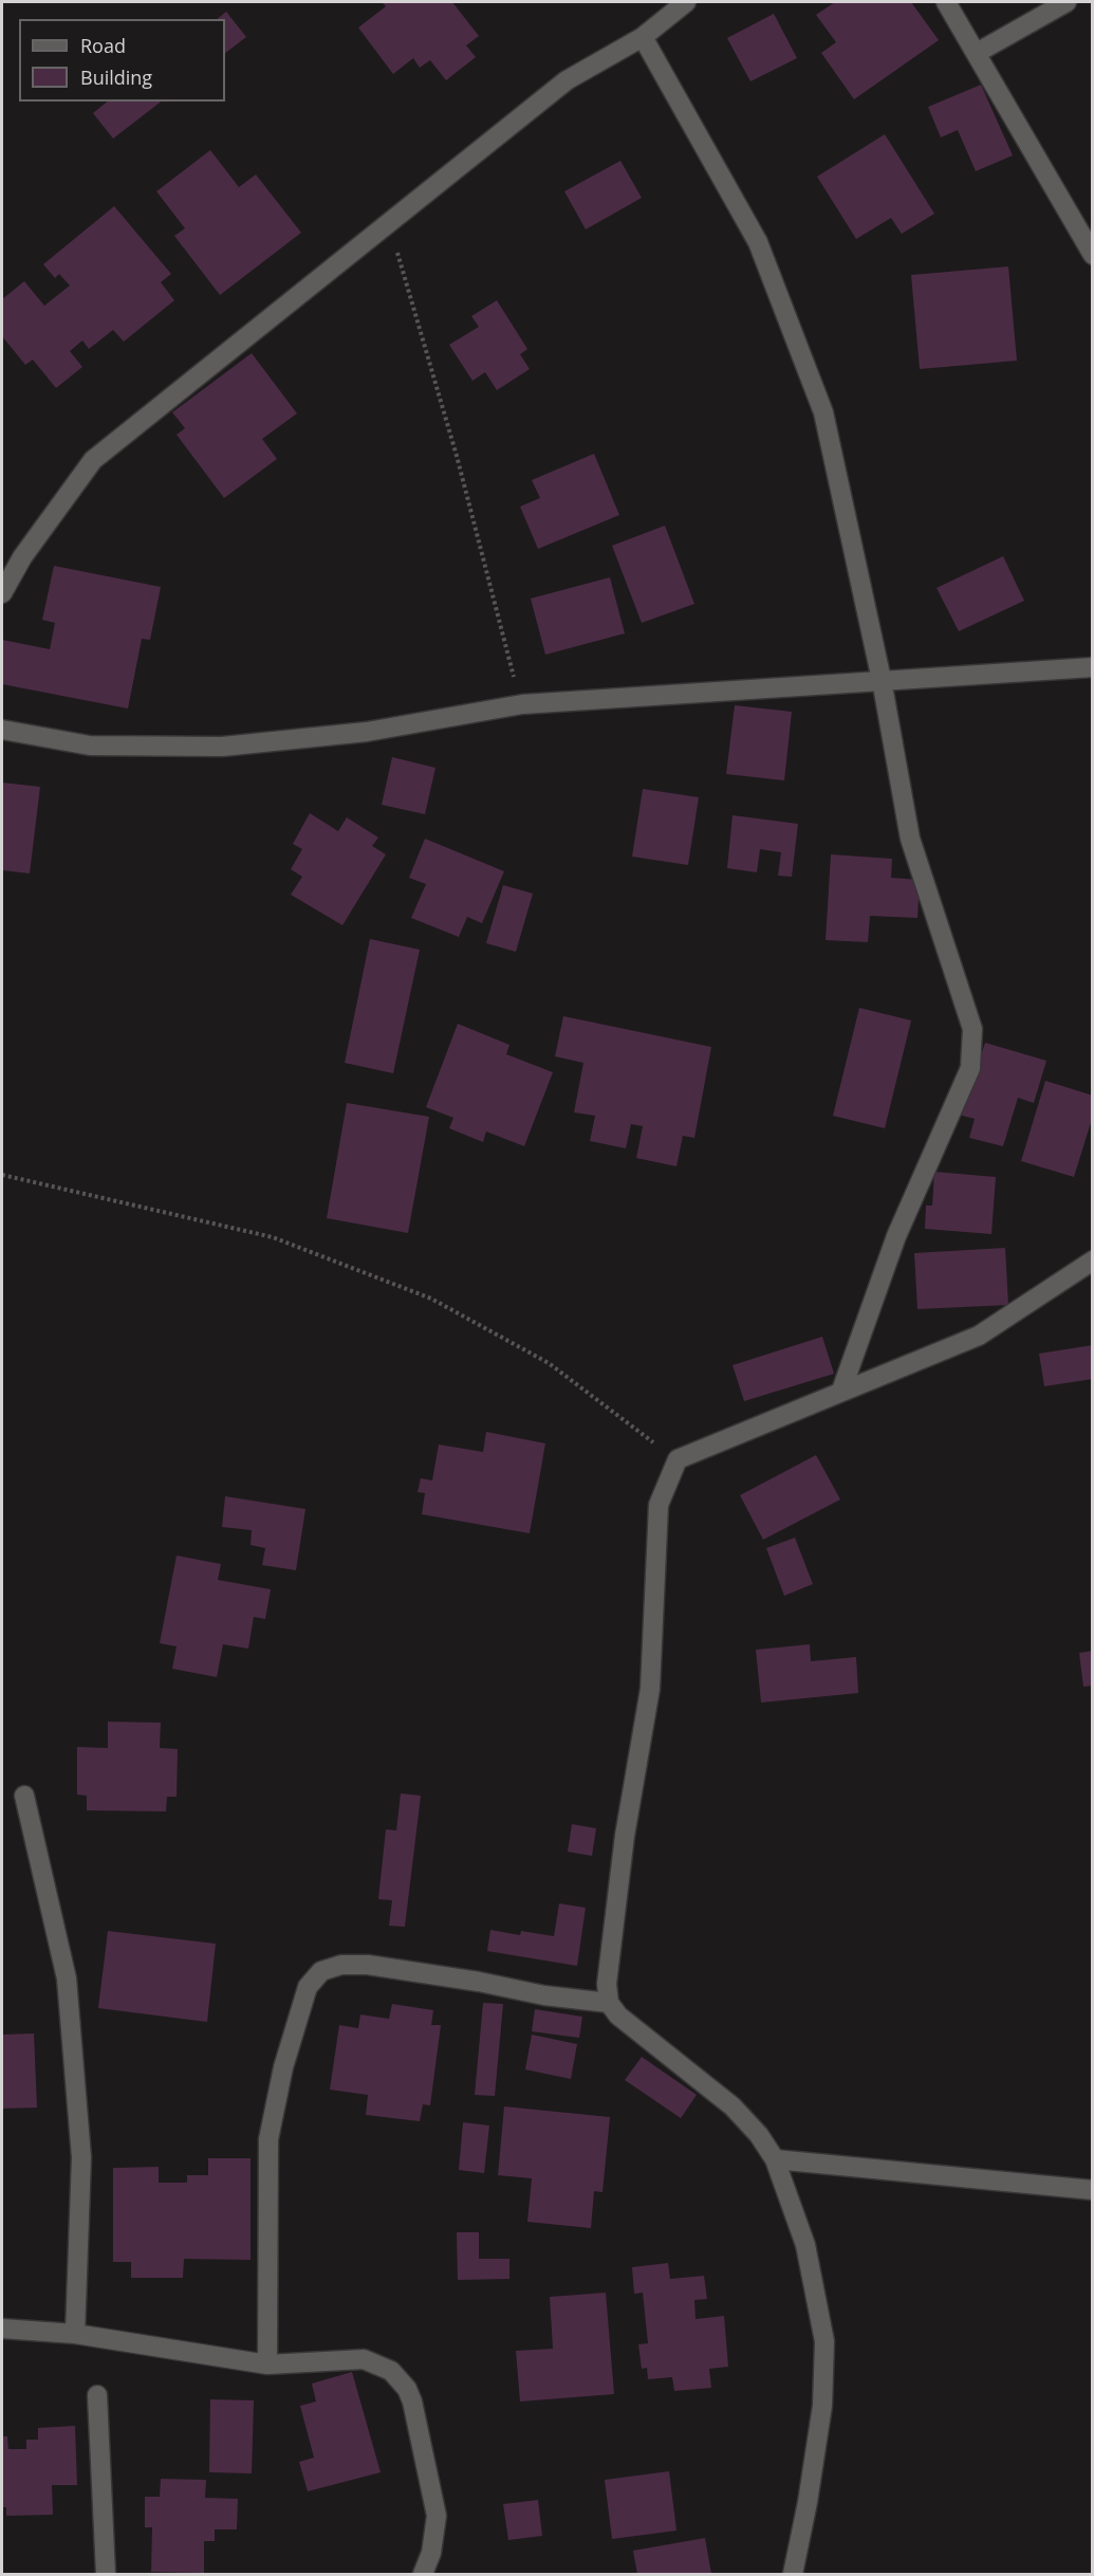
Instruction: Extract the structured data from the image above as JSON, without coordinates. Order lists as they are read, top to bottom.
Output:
{
  "legend": ["Road", "Building"]
}
